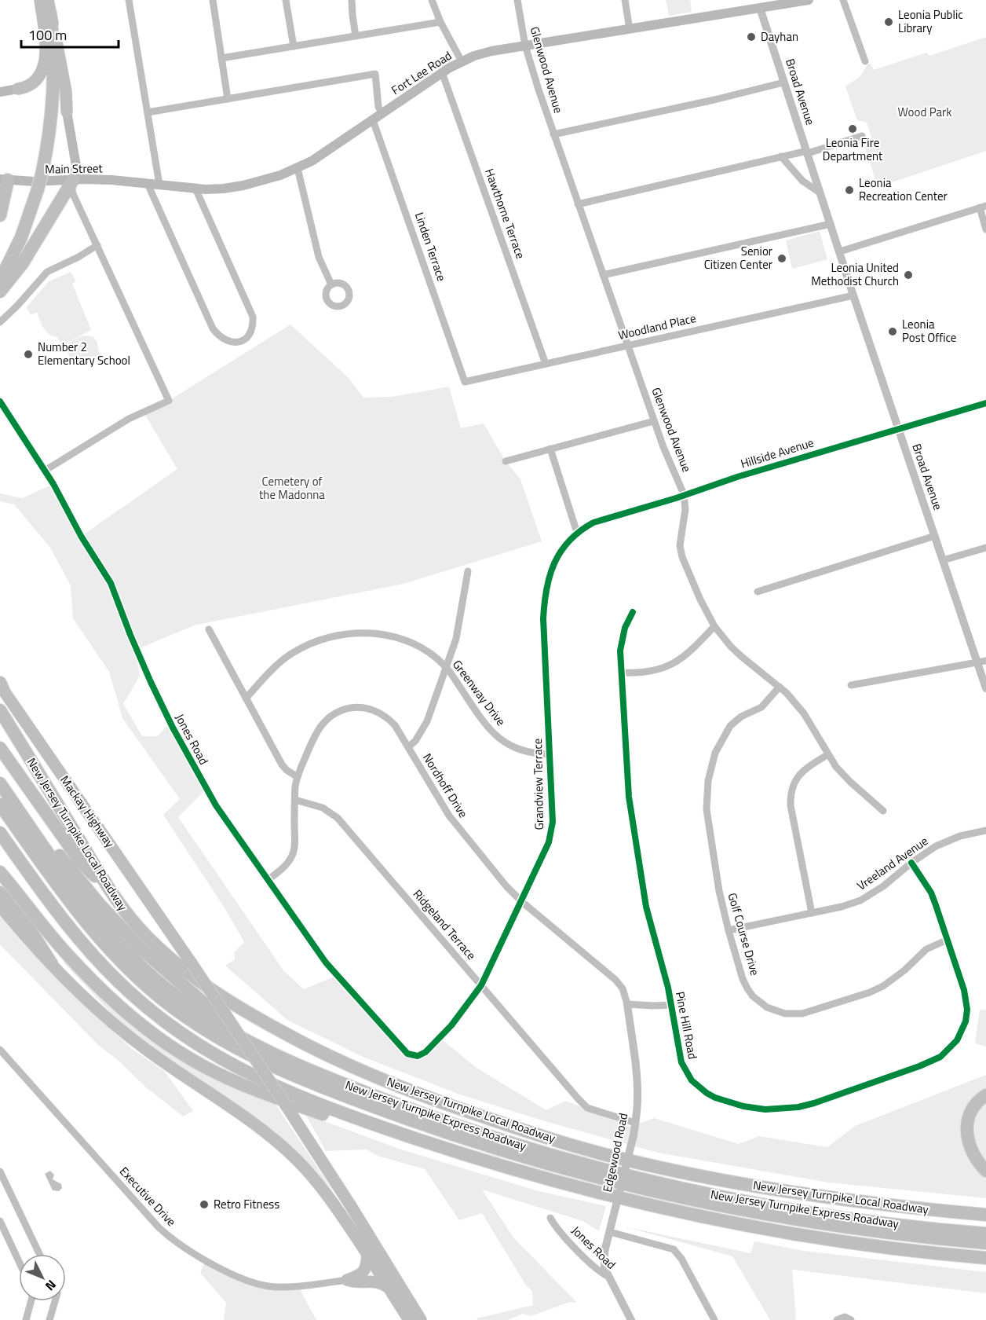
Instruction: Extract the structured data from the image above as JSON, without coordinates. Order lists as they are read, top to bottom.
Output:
{
  "streets": {
    "highway": ["Mackay Highway", "New Jersey Turnpike Local Roadway", "New Jersey Turnpike Express Roadway"],
    "main road": ["Fort Lee Road", "Main Street"],
    "street": [
      "Glenwood Avenue",
      "Broad Avenue",
      "Hawthorne Terrace",
      "Linden Terrace",
      "Woodland Place",
      "Hillside Avenue",
      "Greenway Drive",
      "Jones Road",
      "Grandview Terrace",
      "Nordhoff Drive",
      "Vreeland Avenue",
      "Ridgeland Terrace",
      "Golf Course Drive",
      "Pine Hill Road",
      "Edgewood Road",
      "Executive Drive"
    ]
  },
  "crossings": [
    ["Glenwood Avenue", "Fort Lee Road"],
    ["Glenwood Avenue", "Woodland Place"],
    ["Glenwood Avenue", "Hillside Avenue"],
    ["Glenwood Avenue", "Golf Course Drive"],
    ["Fort Lee Road", "Broad Avenue"],
    ["Fort Lee Road", "Main Street"],
    ["Fort Lee Road", "Hawthorne Terrace"],
    ["Fort Lee Road", "Linden Terrace"],
    ["Broad Avenue", "Woodland Place"],
    ["Broad Avenue", "Hillside Avenue"],
    ["Hawthorne Terrace", "Woodland Place"],
    ["Linden Terrace", "Woodland Place"],
    ["Hillside Avenue", "Grandview Terrace"],
    ["Greenway Drive", "Grandview Terrace"],
    ["Jones Road", "Grandview Terrace"],
    ["Jones Road", "Nordhoff Drive"],
    ["Jones Road", "Edgewood Road"],
    ["Grandview Terrace", "Nordhoff Drive"],
    ["Grandview Terrace", "Ridgeland Terrace"],
    ["Nordhoff Drive", "Ridgeland Terrace"],
    ["Nordhoff Drive", "Edgewood Road"],
    ["Vreeland Avenue", "Golf Course Drive"],
    ["Vreeland Avenue", "Pine Hill Road"],
    ["Ridgeland Terrace", "Edgewood Road"],
    ["Golf Course Drive", "Pine Hill Road"]
  ],
  "parks": ["Wood Park", "Cemetery of the Madonna"],
  "places": [
    "Leonia Public Library",
    "Dayhan",
    "Leonia Fire Department",
    "Leonia Recreation Center",
    "Senior Citizen Center",
    "Leonia United Methodist Church",
    "Leonia Post Office",
    "Number 2 Elementary School",
    "Retro Fitness"
  ],
  "scale_bar": "100 m",
  "north": "bottom right"
}
